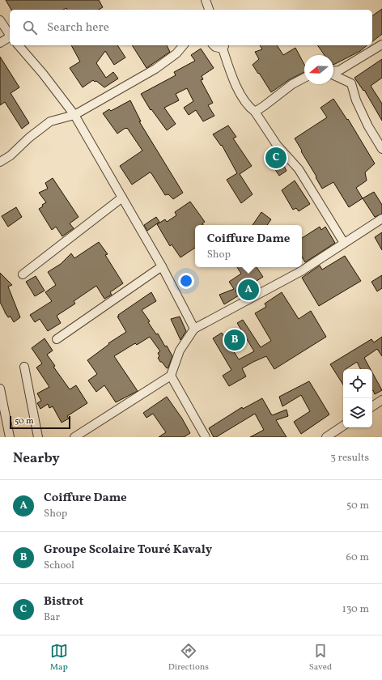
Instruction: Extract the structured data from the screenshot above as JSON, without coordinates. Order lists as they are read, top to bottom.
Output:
{
  "scale_bar": "50 m",
  "north": "left",
  "page": {
    "search": "Search here",
    "pins": ["C", "A", "B"],
    "popup": ["Coiffure Dame", "Shop"],
    "scale": "50 m",
    "heading": ["Nearby", "3 results"],
    "list": [
      {
        "mark": "A",
        "name": "Coiffure Dame",
        "note": "Shop",
        "value": "50 m"
      },
      {
        "mark": "B",
        "name": "Groupe Scolaire Touré Kavaly",
        "note": "School",
        "value": "60 m"
      },
      {
        "mark": "C",
        "name": "Bistrot",
        "note": "Bar",
        "value": "130 m"
      }
    ],
    "nav": ["Map", "Directions", "Saved"]
  }
}
